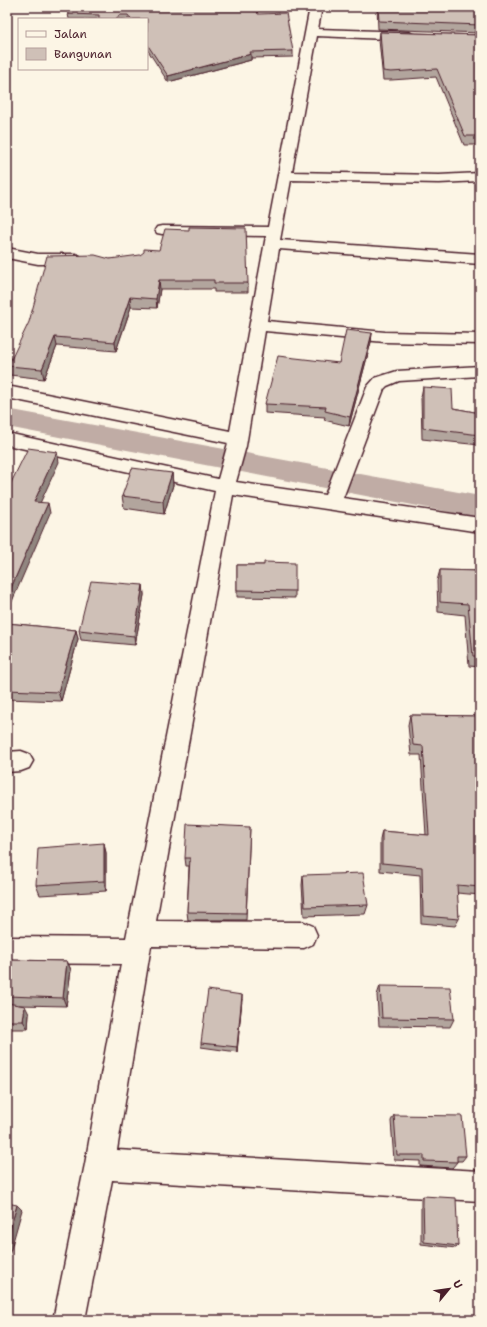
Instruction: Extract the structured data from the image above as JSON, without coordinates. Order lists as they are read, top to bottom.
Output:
{
  "legend": ["Jalan", "Bangunan"],
  "north": "top right"
}
